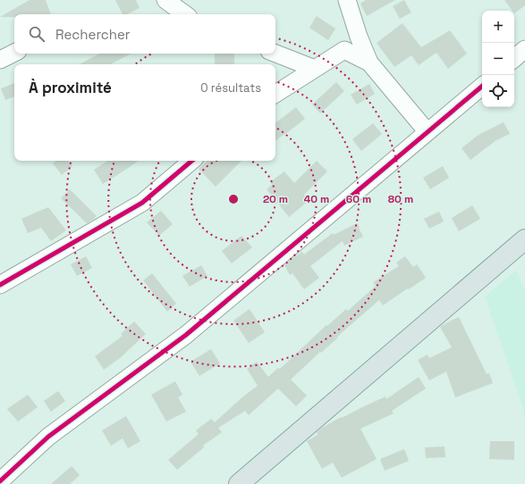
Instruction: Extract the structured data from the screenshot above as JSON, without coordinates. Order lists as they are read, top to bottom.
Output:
{
  "page": {
    "map_buttons": ["+", "−"],
    "search": "Rechercher",
    "heading": ["À proximité", "0 résultats"]
  },
  "rings": [
    "20 m",
    "40 m",
    "60 m",
    "80 m"
  ]
}
